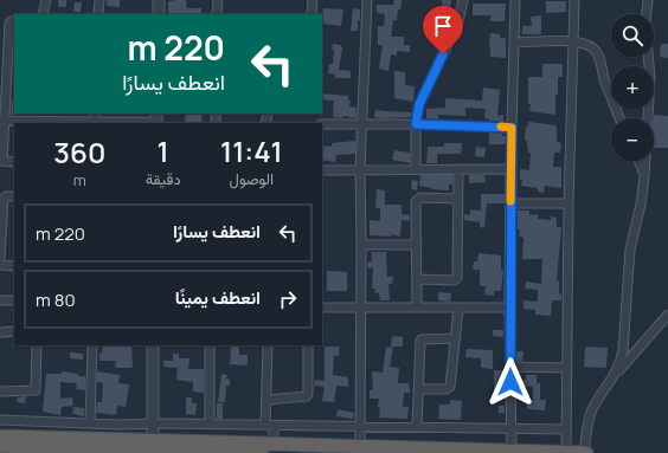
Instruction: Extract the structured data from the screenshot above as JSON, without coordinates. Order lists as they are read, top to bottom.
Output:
{
  "page": {
    "map_buttons": ["+", "−"],
    "turn": ["220 m", "انعطف يسارًا"],
    "eta": [
      "11:41",
      "الوصول",
      "1",
      "دقيقة",
      "360",
      "m"
    ],
    "list": [
      {
        "name": "انعطف يسارًا",
        "value": "220 m"
      },
      {
        "name": "انعطف يمينًا",
        "value": "80 m"
      }
    ]
  }
}
